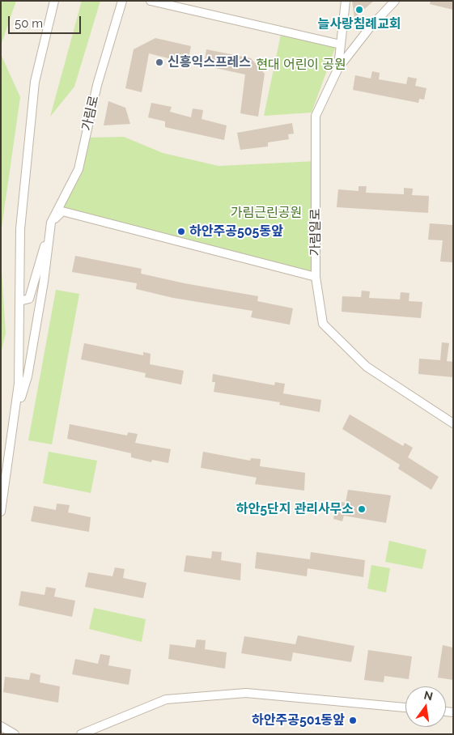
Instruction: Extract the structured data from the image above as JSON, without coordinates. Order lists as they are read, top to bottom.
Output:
{
  "streets": {
    "street": ["가림로", "가림일로"]
  },
  "parks": ["현대 어린이 공원", "가림근린공원"],
  "places": [
    "늘사랑침례교회",
    "신흥익스프레스",
    "하안주공505동앞",
    "하안5단지 관리사무소",
    "하안주공501동앞"
  ],
  "scale_bar": "50 m",
  "north": "top"
}
